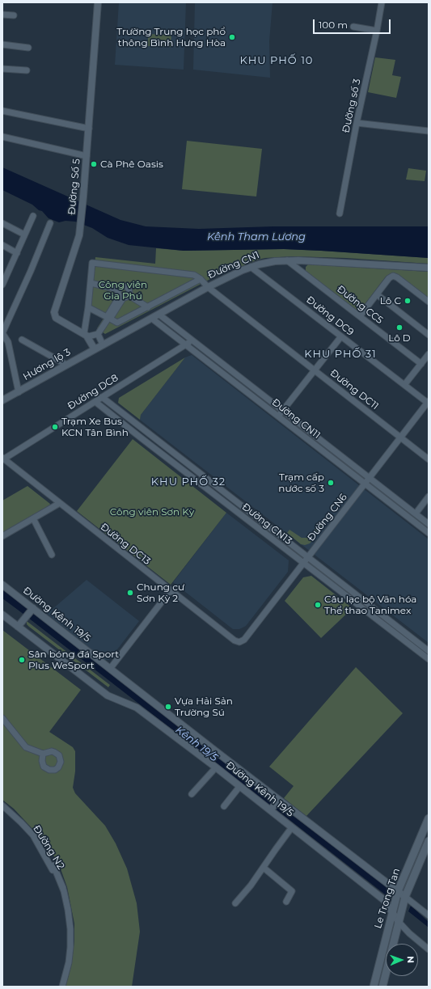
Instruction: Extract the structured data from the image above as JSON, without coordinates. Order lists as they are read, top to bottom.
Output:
{
  "streets": {
    "main road": ["Le Trong Tan"],
    "street": [
      "Đường số 3",
      "Đường Số 5",
      "Đường CN1",
      "Đường CC5",
      "Đường DC9",
      "Hương lộ 3",
      "Đường DC11",
      "Đường DC8",
      "Đường CN11",
      "Đường CN6",
      "Đường CN13",
      "Đường DC13",
      "Đường Kênh 19/5",
      "Đường N2"
    ]
  },
  "crossings": [
    ["Đường CN1", "Đường CC5"],
    ["Đường CN1", "Đường DC9"],
    ["Đường CN1", "Hương lộ 3"],
    ["Đường CN1", "Đường DC11"],
    ["Đường CN1", "Đường CN11"],
    ["Đường DC9", "Đường CN6"],
    ["Đường DC11", "Đường CN6"],
    ["Đường DC8", "Đường CN11"],
    ["Đường DC8", "Đường CN13"],
    ["Đường DC8", "Đường DC13"],
    ["Đường CN11", "Đường CN6"],
    ["Đường CN6", "Đường CN13"],
    ["Đường CN6", "Đường DC13"],
    ["Đường Kênh 19/5", "Le Trong Tan"]
  ],
  "districts": ["KHU PHỐ 10", "KHU PHỐ 31", "KHU PHỐ 32"],
  "water": ["Kênh Tham Lương", "Kênh 19/5"],
  "parks": ["Công viên Gia Phú", "Công viên Sơn Kỳ"],
  "places": [
    "Trường Trung học phổ thông Bình Hưng Hòa",
    "Cà Phê Oasis",
    "Lô C",
    "Lô D",
    "Trạm Xe Bus KCN Tân Bình",
    "Trạm cấp nước số 3",
    "Chung cư Sơn Kỳ 2",
    "Câu lạc bộ Văn hóa Thể thao Tanimex",
    "Sân bóng đá Sport Plus WeSport",
    "Vựa Hải Sản Trường Sú"
  ],
  "scale_bar": "100 m",
  "north": "right"
}
